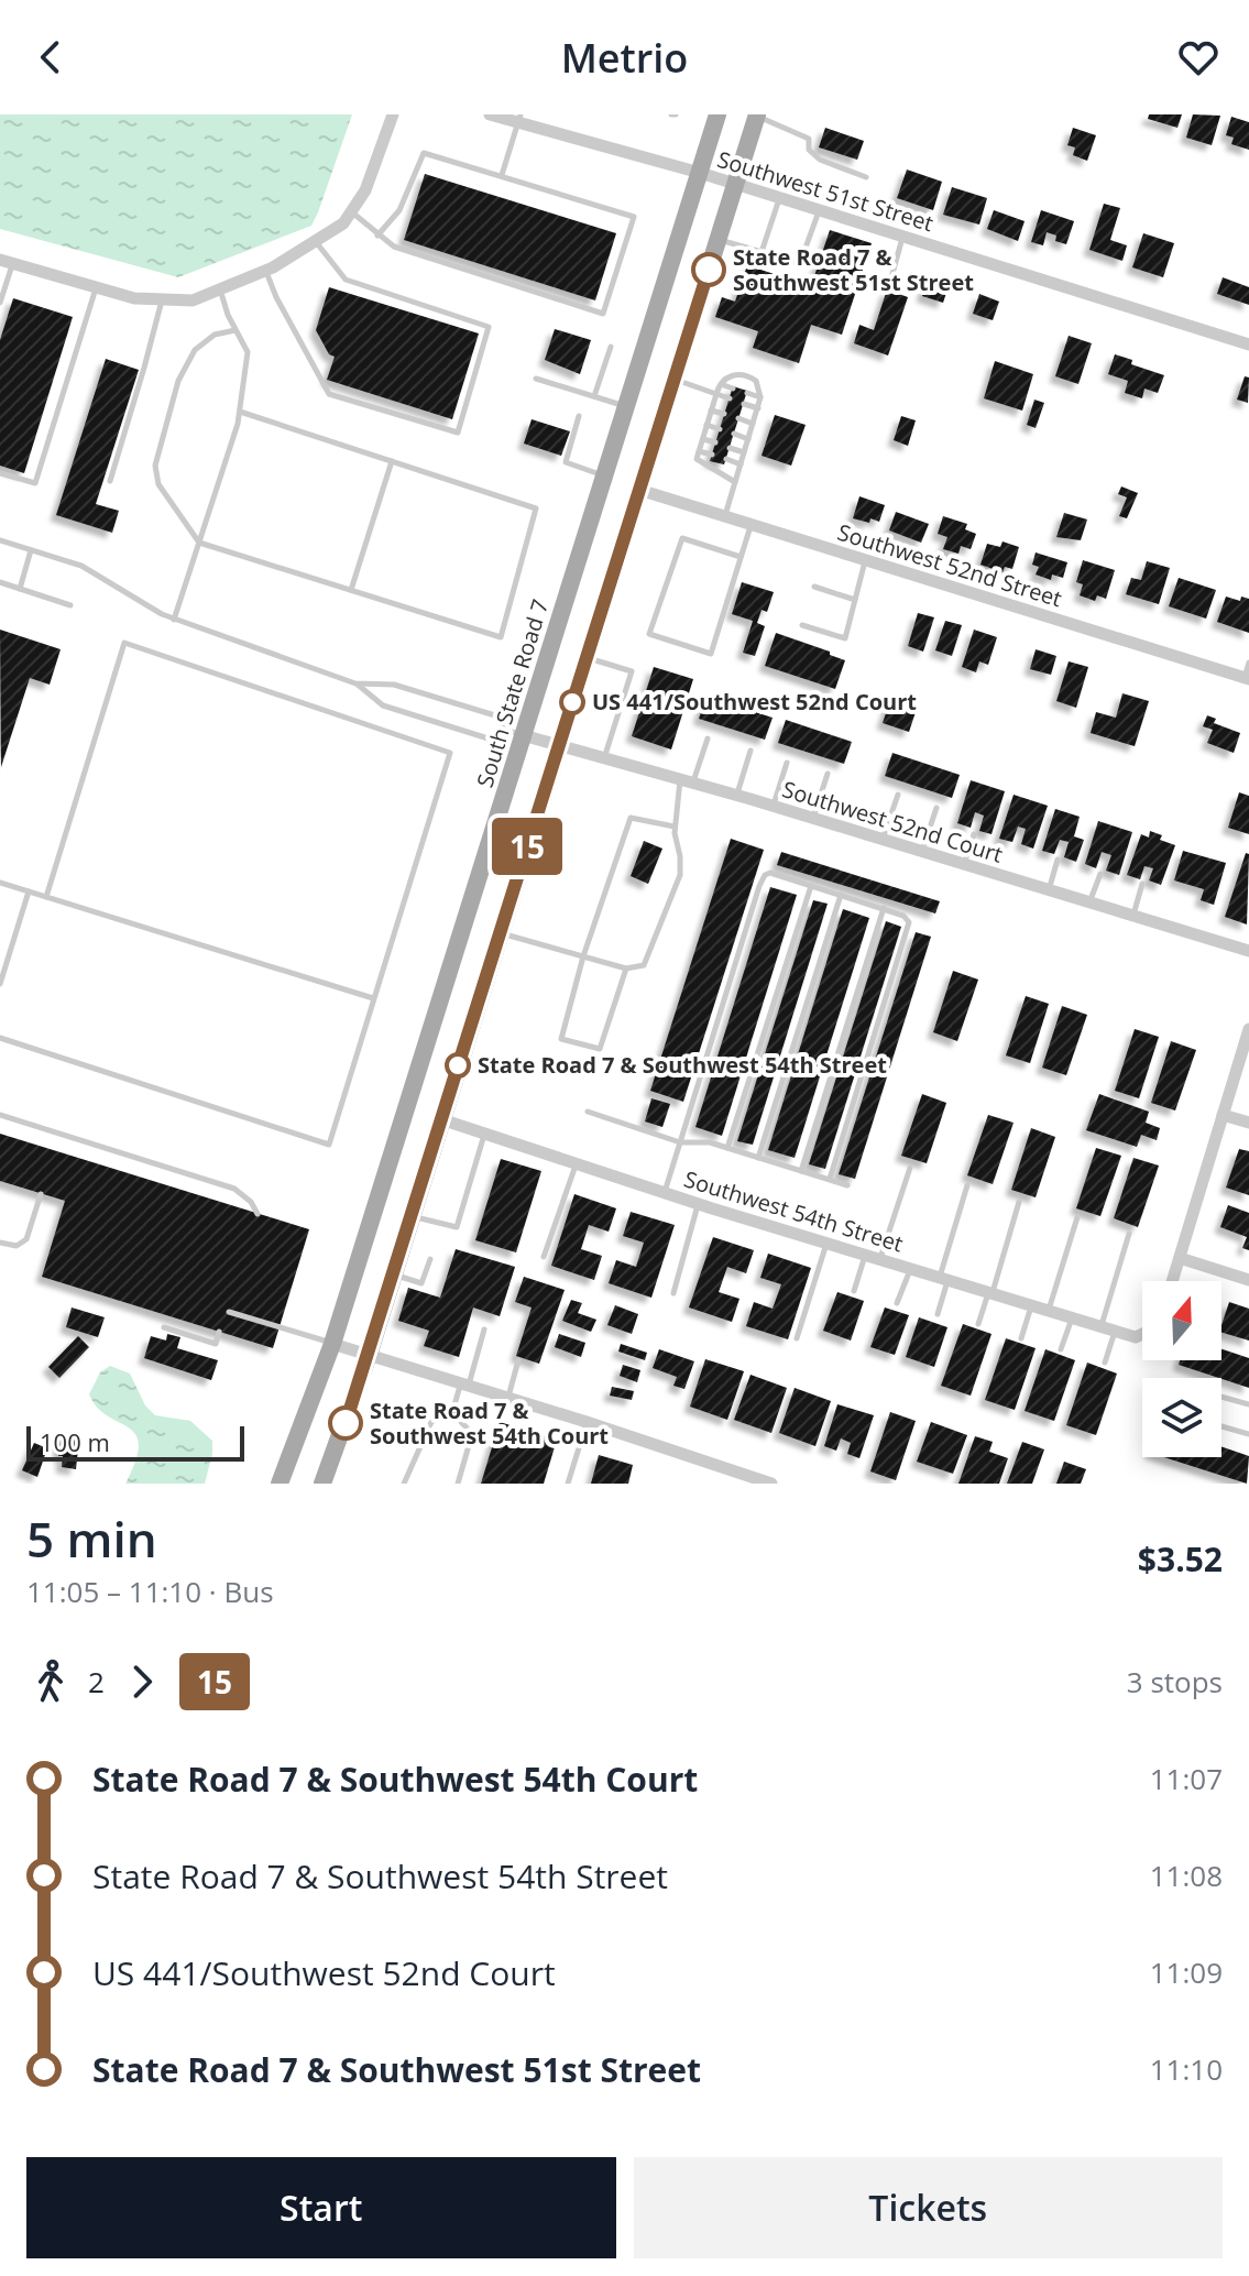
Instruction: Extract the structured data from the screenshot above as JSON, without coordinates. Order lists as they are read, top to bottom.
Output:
{
  "streets": {
    "main road": ["South State Road 7"],
    "street": [
      "Southwest 51st Street",
      "Southwest 52nd Street",
      "Southwest 52nd Court",
      "Southwest 54th Street"
    ]
  },
  "crossings": [
    ["Southwest 51st Street", "South State Road 7"],
    ["South State Road 7", "Southwest 52nd Court"]
  ],
  "places": [
    "State Road 7 & Southwest 51st Street",
    "US 441/Southwest 52nd Court",
    "State Road 7 & Southwest 54th Street",
    "State Road 7 & Southwest 54th Court"
  ],
  "lines": ["bus line 15"],
  "scale_bar": "100 m",
  "north": "top",
  "page": {
    "header": "Metrio",
    "on_map": "15",
    "scale": "100 m",
    "heading": ["5 min", "11:05 – 11:10 · Bus", "$3.52"],
    "legs": ["2", "15", "3 stops"],
    "list": [
      {
        "name": "State Road 7 & Southwest 54th Court",
        "value": "11:07"
      },
      {
        "name": "State Road 7 & Southwest 54th Street",
        "value": "11:08"
      },
      {
        "name": "US 441/Southwest 52nd Court",
        "value": "11:09"
      },
      {
        "name": "State Road 7 & Southwest 51st Street",
        "value": "11:10"
      }
    ],
    "buttons": ["Start", "Tickets"]
  }
}
